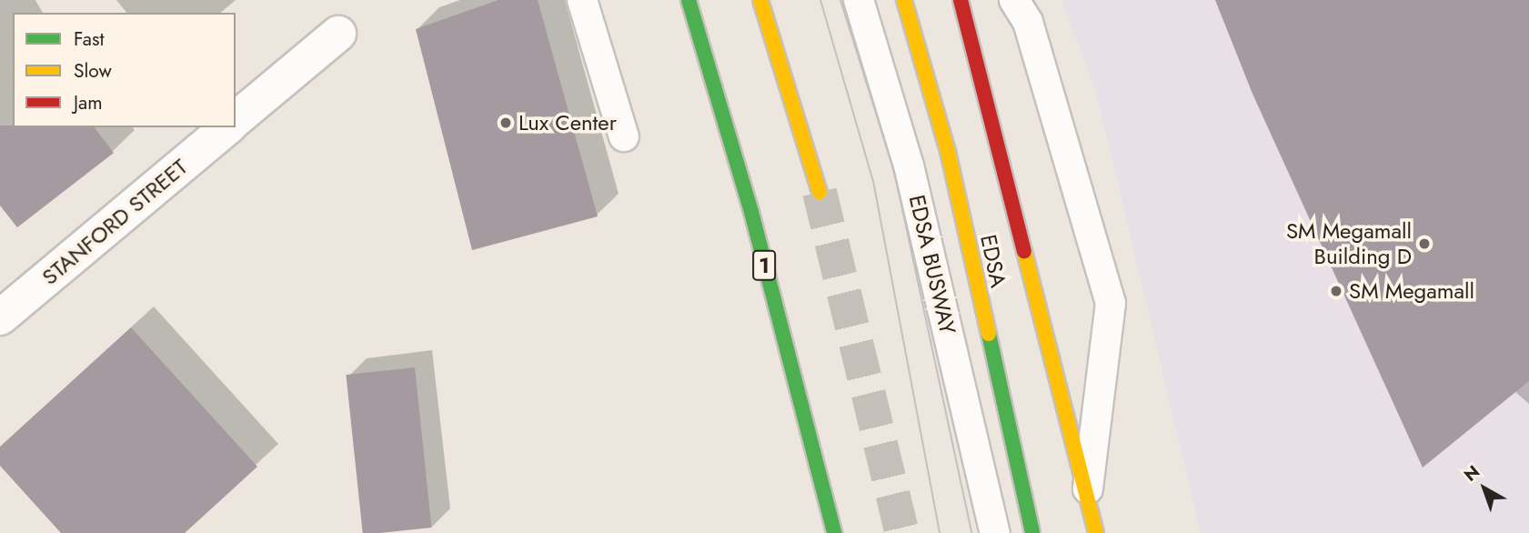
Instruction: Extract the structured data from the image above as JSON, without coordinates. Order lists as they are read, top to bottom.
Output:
{
  "streets": {
    "highway": ["EDSA", "1"],
    "street": ["STANFORD STREET"],
    "lane": ["EDSA BUSWAY"]
  },
  "places": ["Lux Center", "SM Megamall Building D", "SM Megamall"],
  "legend": ["Fast", "Slow", "Jam"],
  "north": "top left"
}
